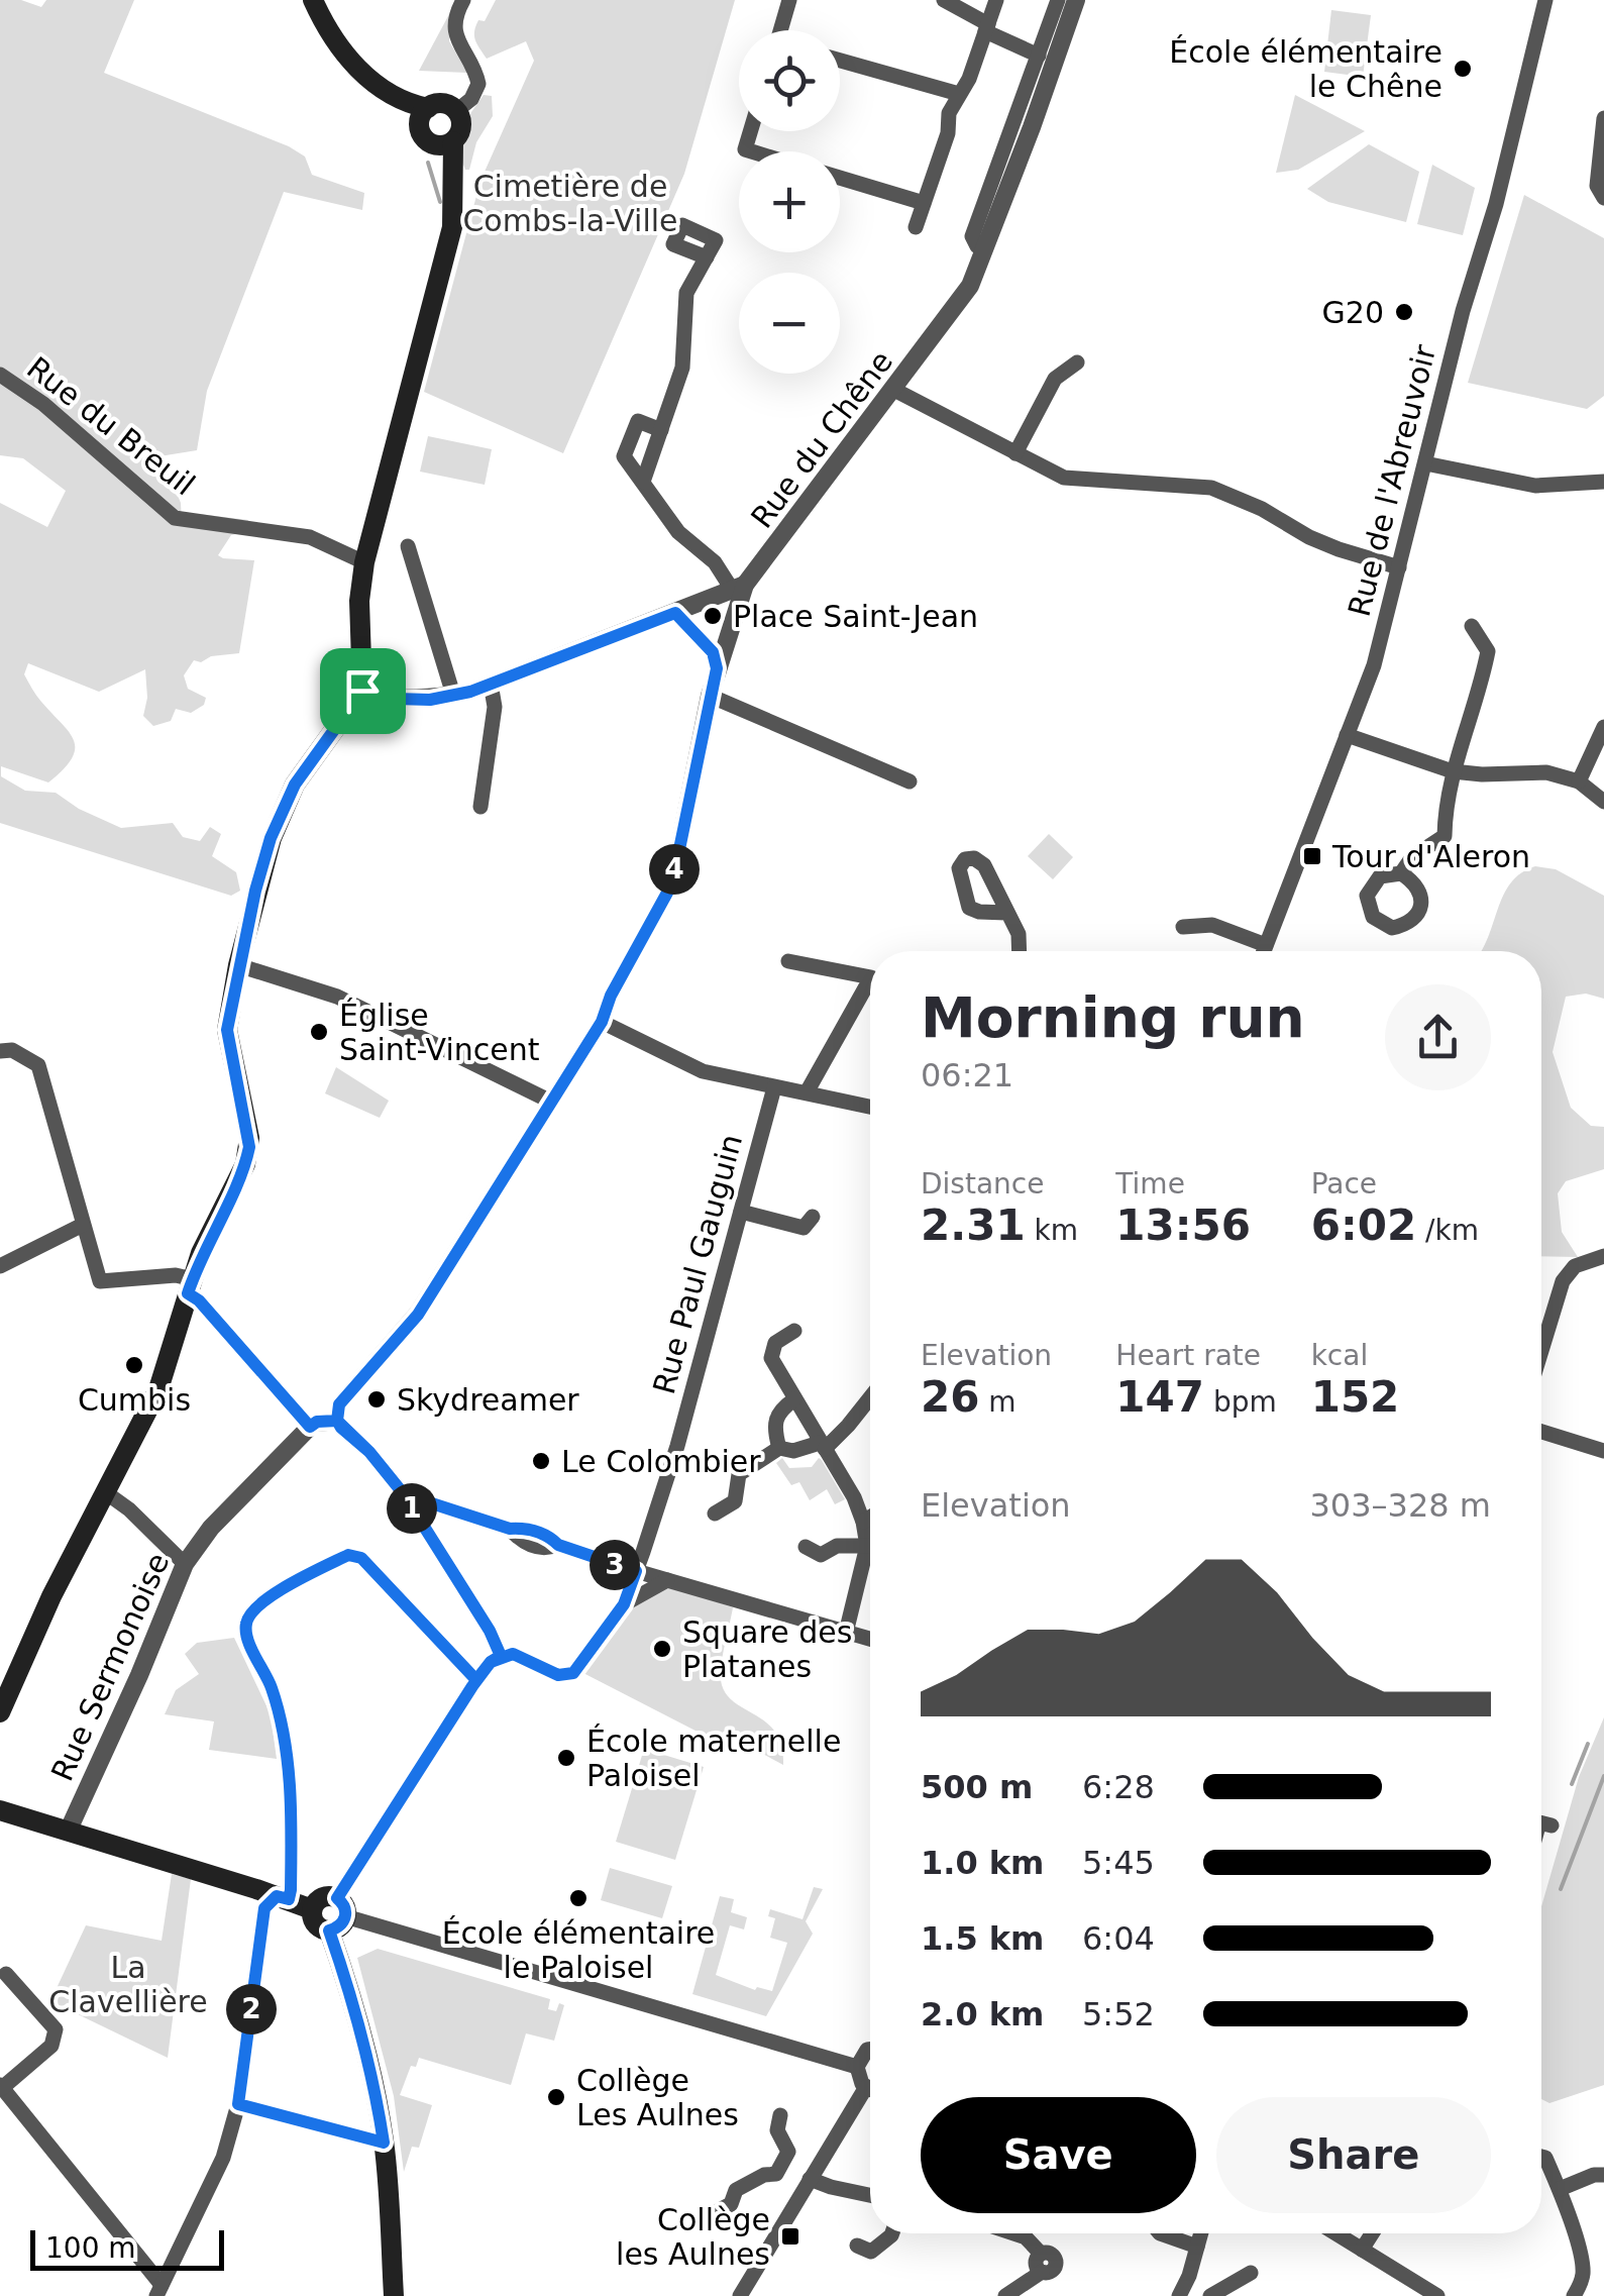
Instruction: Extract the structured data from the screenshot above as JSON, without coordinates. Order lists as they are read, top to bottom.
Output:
{
  "streets": {
    "street": [
      "Rue du Breuil",
      "Rue du Chêne",
      "Rue de l'Abreuvoir",
      "Rue Paul Gauguin",
      "Rue Sermonoise"
    ]
  },
  "parks": ["Cimetière de Combs-la-Ville", "La Clavellière"],
  "places": {
    "other": [
      "École élémentaire le Chêne",
      "G20",
      "Place Saint-Jean",
      "Église Saint-Vincent",
      "Cumbis",
      "Skydreamer",
      "Le Colombier",
      "Square des Platanes",
      "École maternelle Paloisel",
      "École élémentaire le Paloisel",
      "Collège Les Aulnes"
    ],
    "transit": ["Tour d'Aleron", "Collège les Aulnes"]
  },
  "scale_bar": "100 m",
  "page": {
    "map_buttons": ["+", "−"],
    "pins": [
      "4",
      "1",
      "3",
      "2"
    ],
    "heading": ["Morning run", "06:21"],
    "stats": [
      ["Distance", "2.31 km"],
      ["Time", "13:56"],
      ["Pace", "6:02 /km"],
      ["Elevation", "26 m"],
      ["Heart rate", "147 bpm"],
      ["kcal", "152"]
    ],
    "chart": ["Elevation", "303–328 m"],
    "list": [
      {
        "name": "500 m",
        "note": "6:28"
      },
      {
        "name": "1.0 km",
        "note": "5:45"
      },
      {
        "name": "1.5 km",
        "note": "6:04"
      },
      {
        "name": "2.0 km",
        "note": "5:52"
      }
    ],
    "buttons": ["Save", "Share"],
    "scale": "100 m"
  }
}
